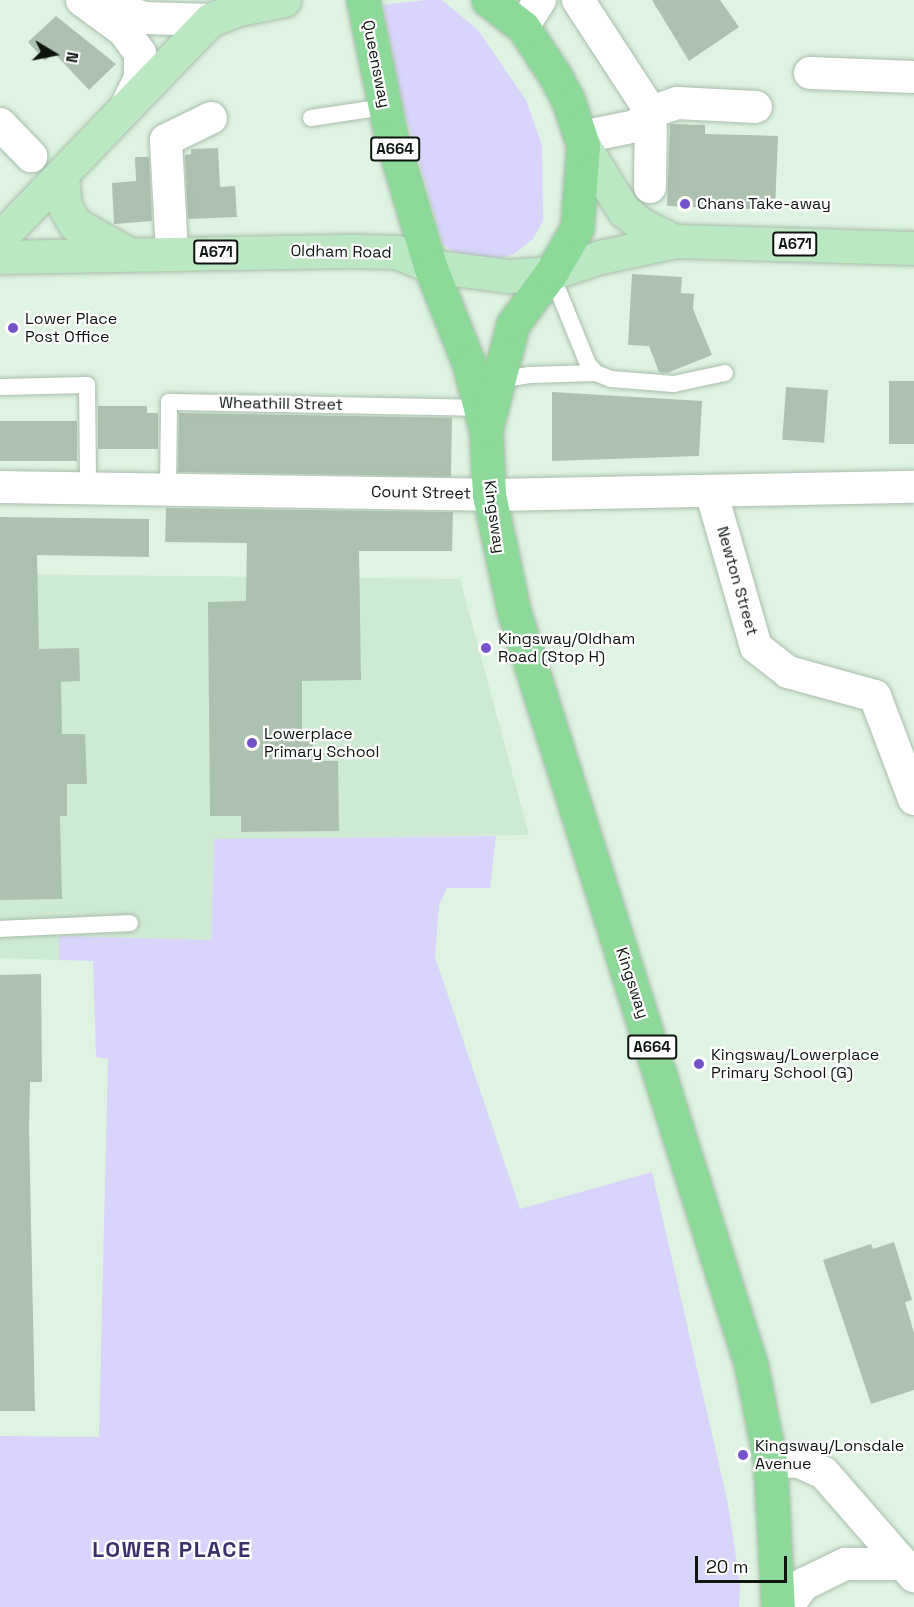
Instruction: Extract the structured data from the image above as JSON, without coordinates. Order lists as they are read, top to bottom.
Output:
{
  "streets": {
    "highway": ["Queensway", "A664", "Kingsway"],
    "main road": ["A671", "Oldham Road"],
    "street": ["Count Street", "Newton Street"],
    "lane": ["Wheathill Street"]
  },
  "crossings": [
    ["Queensway", "Oldham Road"],
    ["Queensway", "Kingsway"],
    ["A664", "Oldham Road"],
    ["A664", "Kingsway"],
    ["Oldham Road", "Kingsway"],
    ["Wheathill Street", "Count Street"],
    ["Wheathill Street", "Kingsway"],
    ["Count Street", "Kingsway"],
    ["Count Street", "Newton Street"]
  ],
  "districts": ["LOWER PLACE"],
  "places": [
    "Chans Take-away",
    "Lower Place Post Office",
    "Kingsway/Oldham Road (Stop H)",
    "Lowerplace Primary School",
    "Kingsway/Lowerplace Primary School (G)",
    "Kingsway/Lonsdale Avenue"
  ],
  "scale_bar": "20 m",
  "north": "right"
}
